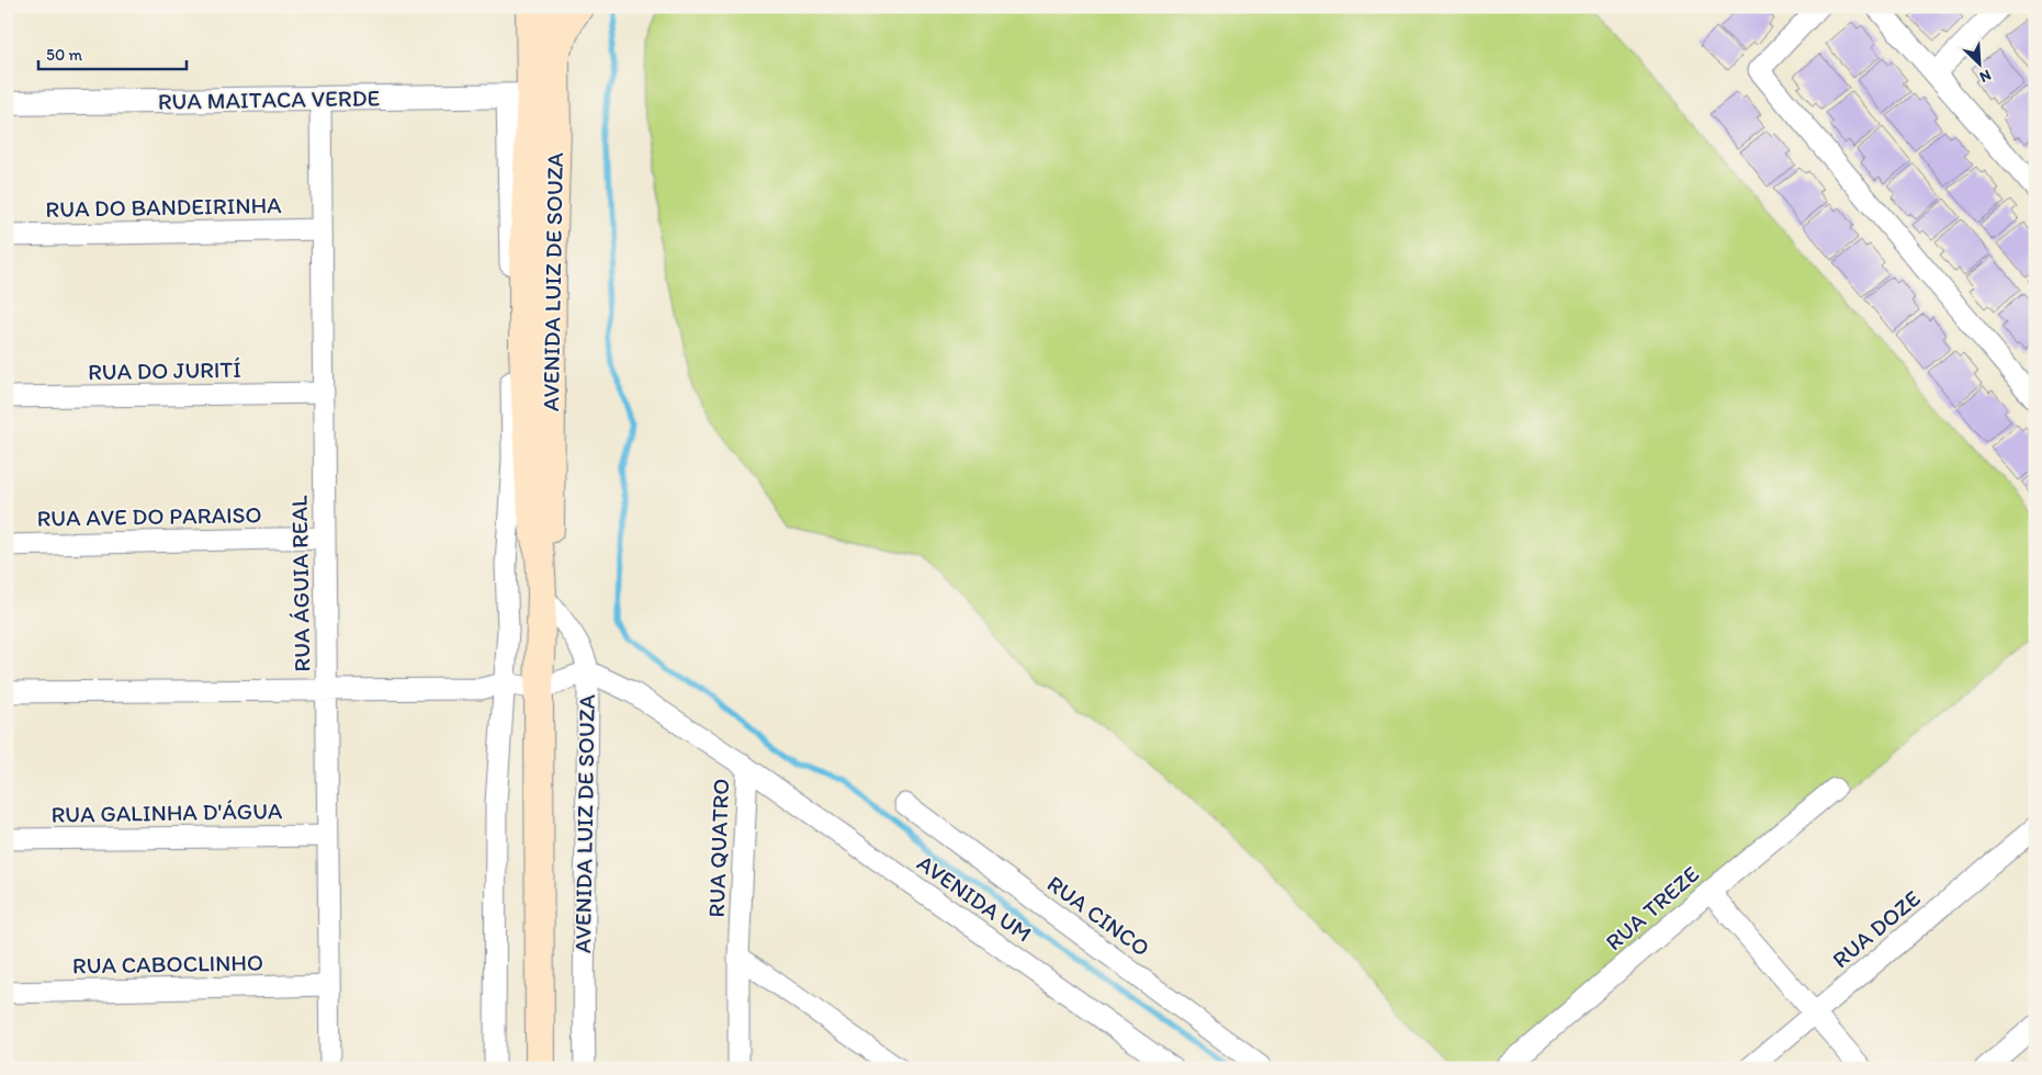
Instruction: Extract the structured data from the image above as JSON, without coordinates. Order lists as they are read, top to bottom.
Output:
{
  "streets": {
    "main road": ["AVENIDA LUIZ DE SOUZA"],
    "street": [
      "RUA MAITACA VERDE",
      "RUA DO BANDEIRINHA",
      "RUA DO JURITÍ",
      "RUA AVE DO PARAISO",
      "RUA ÁGUIA REAL",
      "RUA GALINHA D'ÁGUA",
      "RUA QUATRO",
      "AVENIDA UM",
      "RUA TREZE",
      "RUA CINCO",
      "RUA DOZE",
      "RUA CABOCLINHO"
    ]
  },
  "crossings": [
    ["RUA MAITACA VERDE", "AVENIDA LUIZ DE SOUZA"],
    ["RUA MAITACA VERDE", "RUA ÁGUIA REAL"],
    ["RUA DO BANDEIRINHA", "RUA ÁGUIA REAL"],
    ["AVENIDA LUIZ DE SOUZA", "RUA QUATRO"],
    ["RUA DO JURITÍ", "RUA ÁGUIA REAL"],
    ["RUA AVE DO PARAISO", "RUA ÁGUIA REAL"],
    ["RUA ÁGUIA REAL", "RUA GALINHA D'ÁGUA"],
    ["RUA ÁGUIA REAL", "RUA CABOCLINHO"],
    ["RUA QUATRO", "AVENIDA UM"]
  ],
  "scale_bar": "50 m",
  "north": "bottom right"
}
